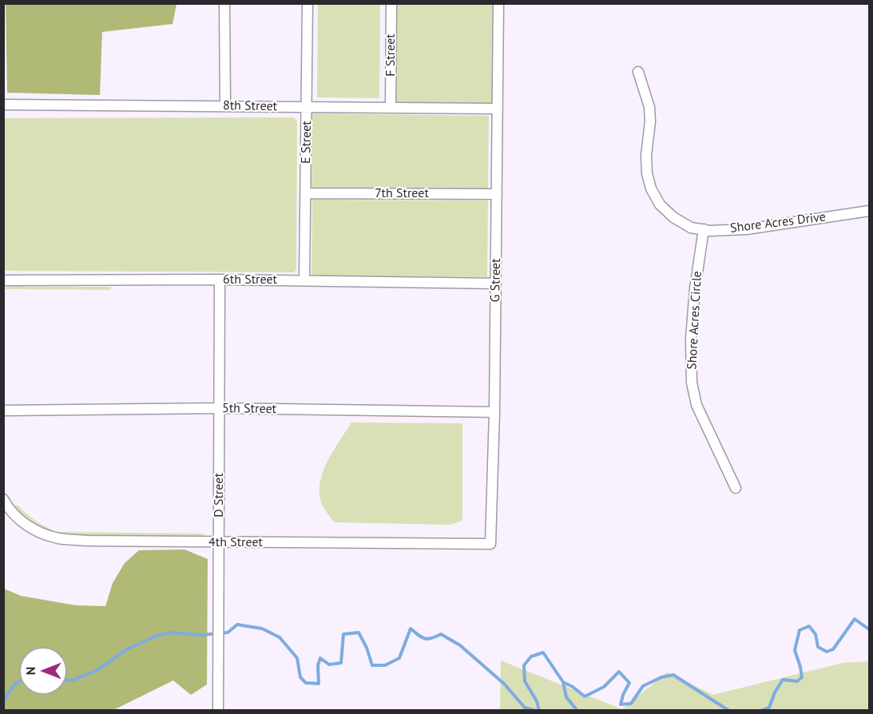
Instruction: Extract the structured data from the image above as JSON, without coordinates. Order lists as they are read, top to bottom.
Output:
{
  "streets": {
    "street": [
      "F Street",
      "8th Street",
      "E Street",
      "7th Street",
      "Shore Acres Drive",
      "6th Street",
      "G Street",
      "Shore Acres Circle",
      "5th Street",
      "D Street",
      "4th Street"
    ]
  },
  "crossings": [
    ["F Street", "8th Street"],
    ["8th Street", "E Street"],
    ["8th Street", "G Street"],
    ["E Street", "7th Street"],
    ["E Street", "6th Street"],
    ["7th Street", "G Street"],
    ["Shore Acres Drive", "Shore Acres Circle"],
    ["6th Street", "G Street"],
    ["6th Street", "D Street"],
    ["G Street", "5th Street"],
    ["G Street", "4th Street"],
    ["5th Street", "D Street"],
    ["D Street", "4th Street"]
  ],
  "north": "left"
}
